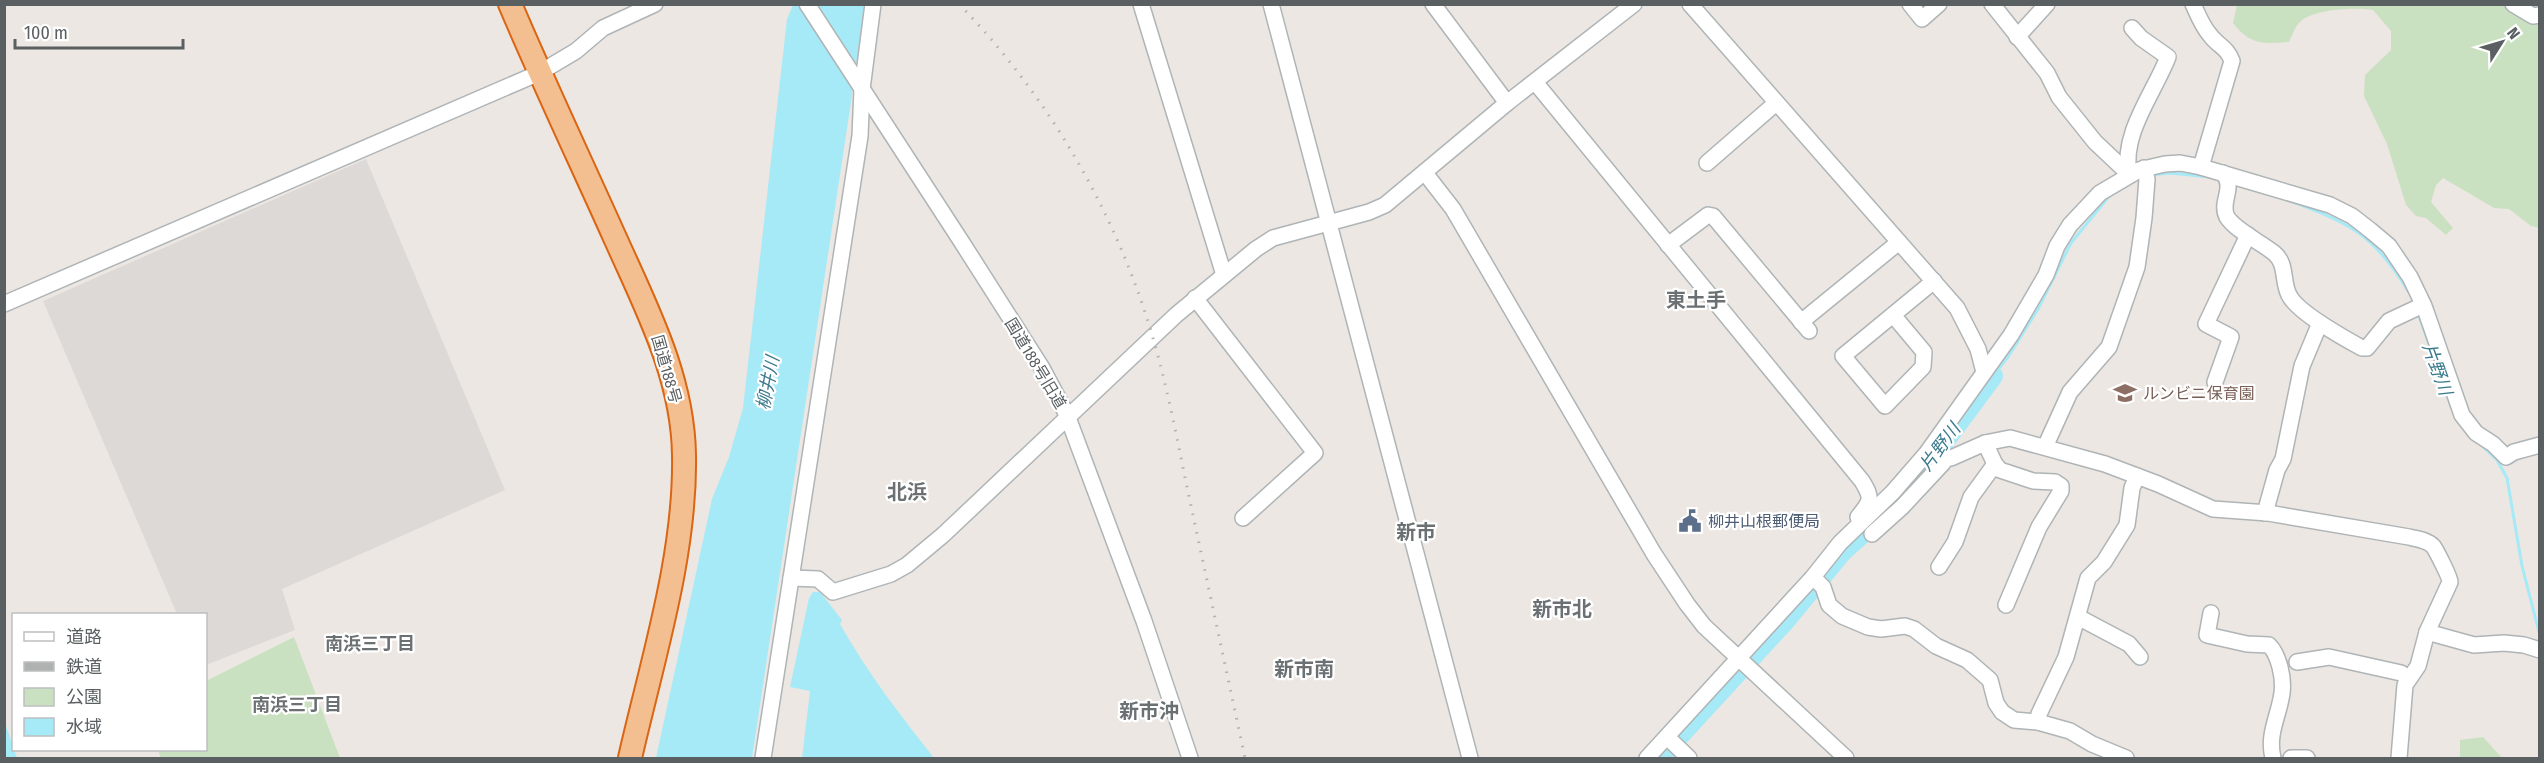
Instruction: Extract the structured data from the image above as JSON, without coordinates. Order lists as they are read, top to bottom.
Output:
{
  "streets": {
    "highway": ["国道188号"],
    "street": ["国道188号旧道"]
  },
  "districts": [
    "東土手",
    "北浜",
    "新市",
    "新市北",
    "南浜三丁目",
    "新市南",
    "南浜三丁目",
    "新市沖"
  ],
  "water": ["片野川", "柳井川"],
  "places": {
    "school or university": ["ルンビニ保育園"],
    "public building": ["柳井山根郵便局"]
  },
  "legend": [
    "道路",
    "鉄道",
    "公園",
    "水域"
  ],
  "scale_bar": "100 m",
  "north": "top right"
}
